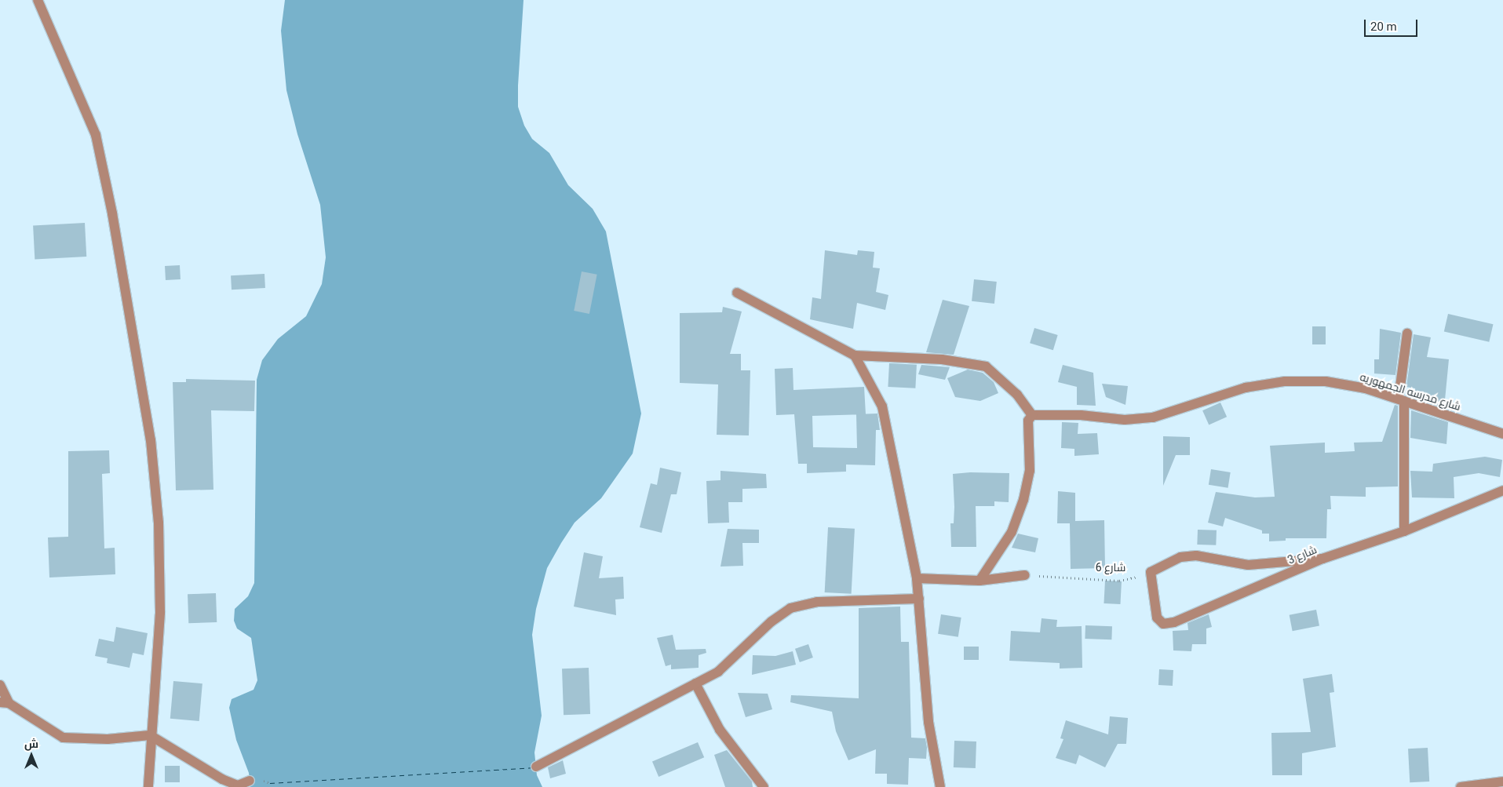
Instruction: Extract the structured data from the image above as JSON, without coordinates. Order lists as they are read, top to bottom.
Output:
{
  "streets": {
    "street": ["شارع مدرسه الجمهوريه", "شارع 3"],
    "path": ["شارع 6"]
  },
  "crossings": [
    ["شارع 3", "شارع 6"]
  ],
  "scale_bar": "20 m",
  "north": "top"
}
